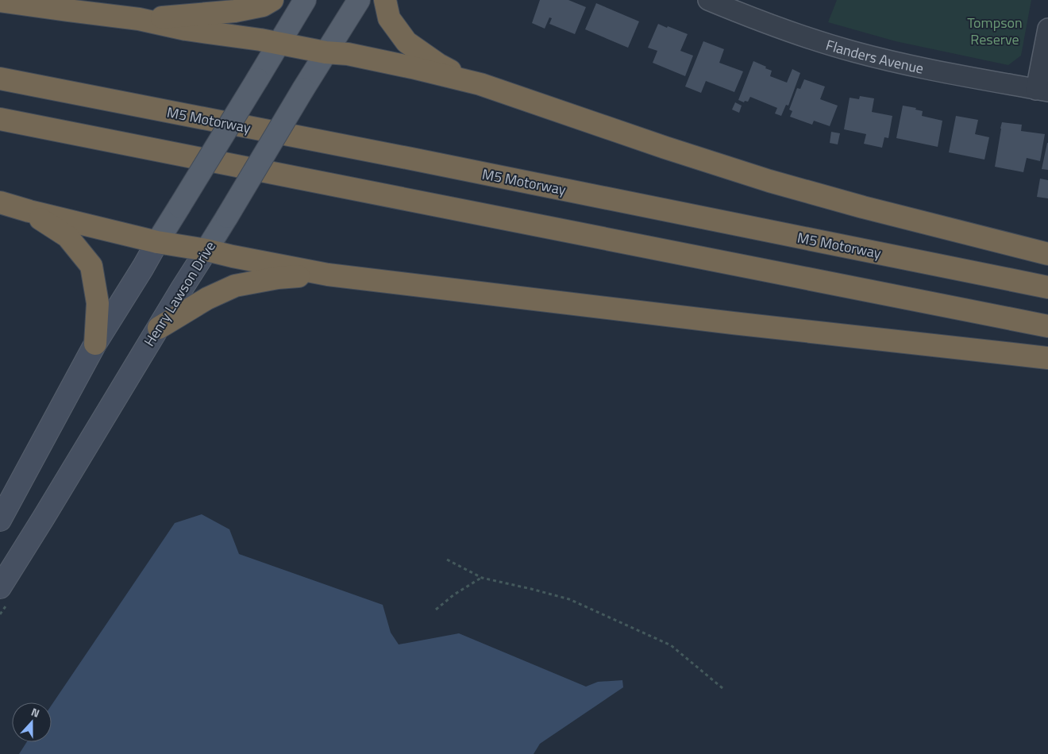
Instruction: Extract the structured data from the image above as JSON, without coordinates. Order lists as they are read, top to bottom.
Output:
{
  "streets": {
    "highway": ["M5 Motorway"],
    "main road": ["Henry Lawson Drive"],
    "street": ["Flanders Avenue"]
  },
  "parks": ["Tompson Reserve"],
  "north": "top"
}
